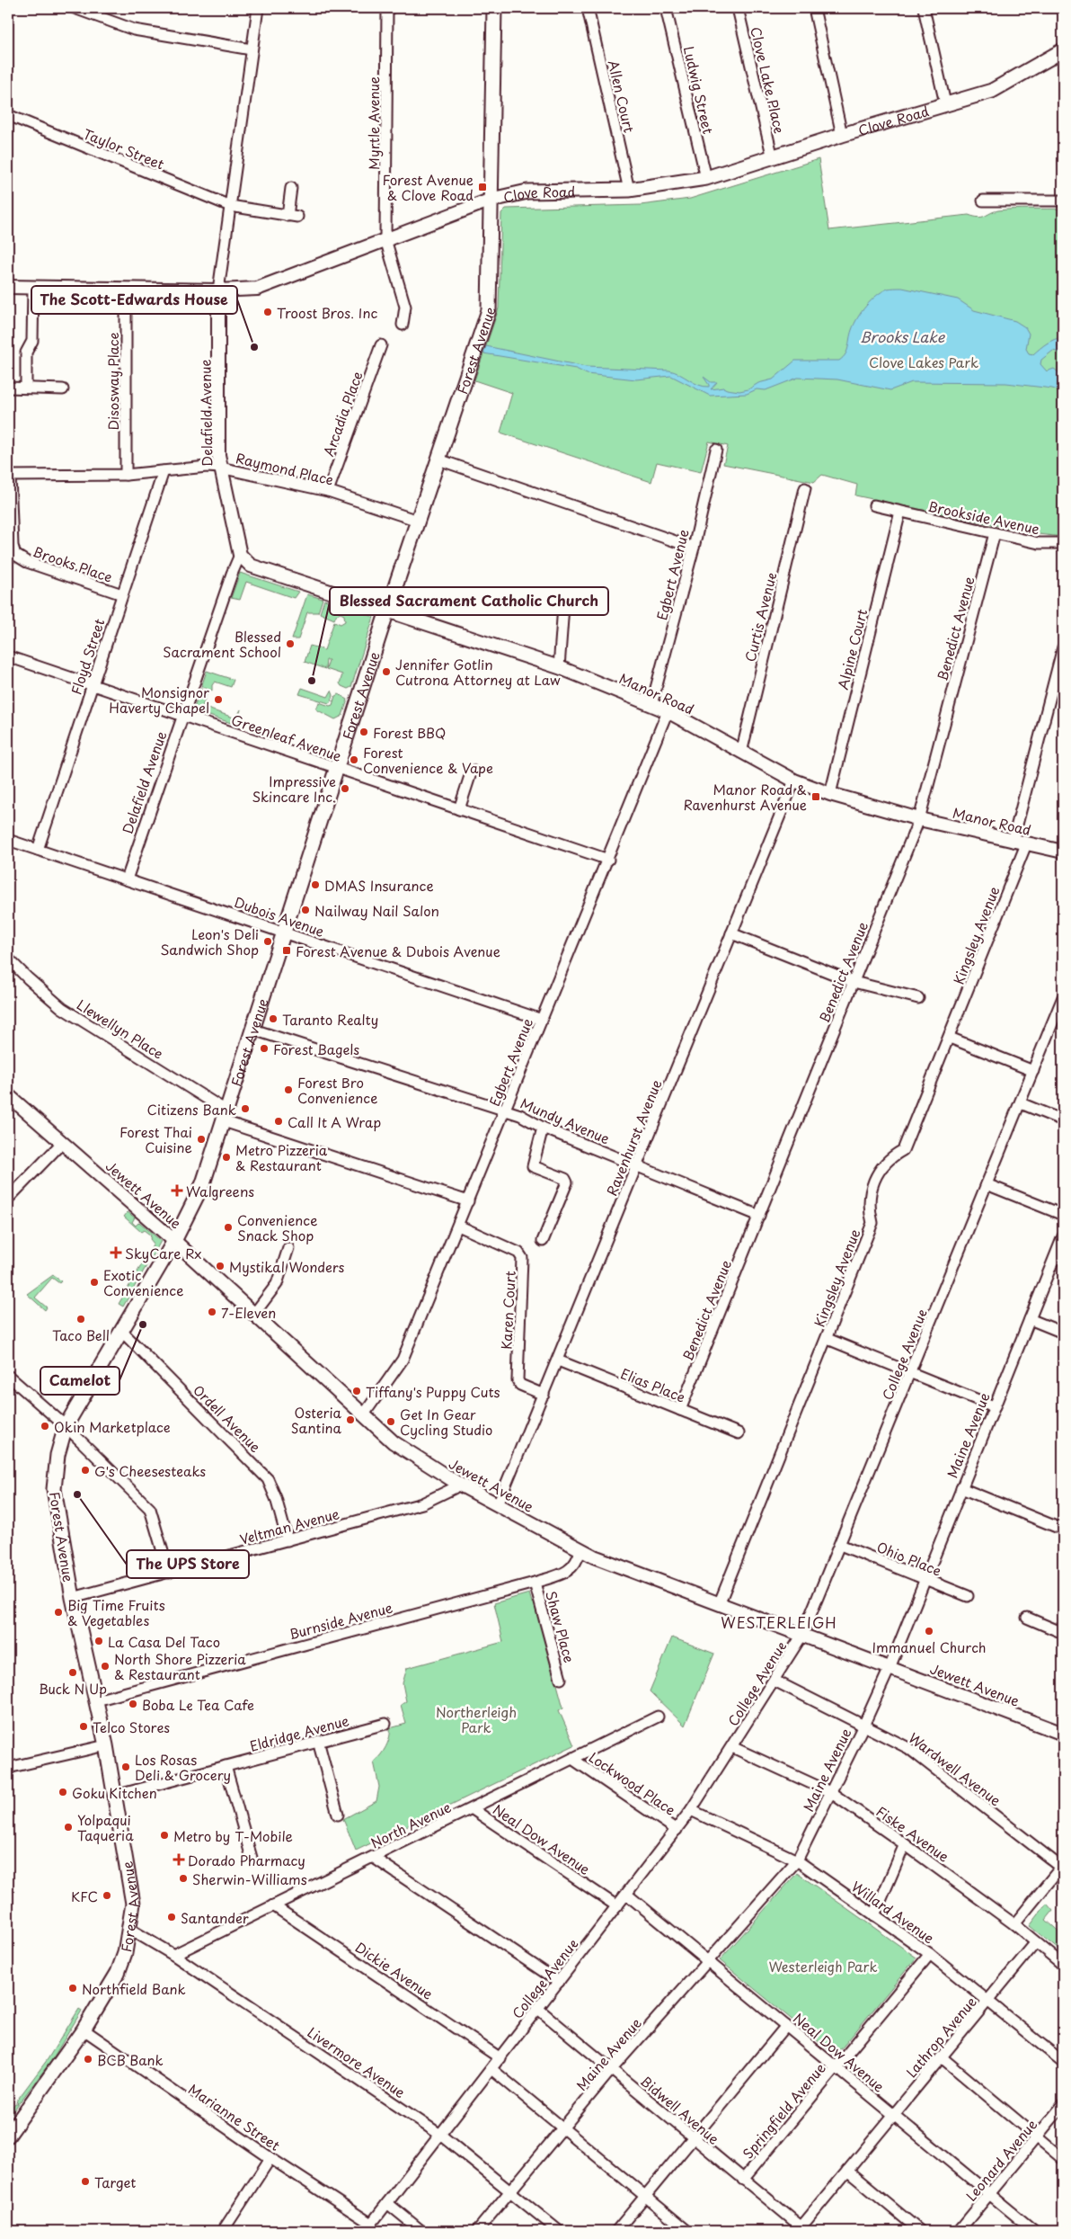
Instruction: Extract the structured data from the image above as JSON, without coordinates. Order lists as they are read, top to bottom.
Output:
{
  "streets": {
    "main road": ["Clove Road", "Forest Avenue"],
    "street": [
      "Clove Lake Place",
      "Ludwig Street",
      "Allen Court",
      "Myrtle Avenue",
      "Taylor Street",
      "Disosway Place",
      "Delafield Avenue",
      "Arcadia Place",
      "Raymond Place",
      "Brookside Avenue",
      "Brooks Place",
      "Egbert Avenue",
      "Curtis Avenue",
      "Benedict Avenue",
      "Alpine Court",
      "Floyd Street",
      "Manor Road",
      "Greenleaf Avenue",
      "Dubois Avenue",
      "Kingsley Avenue",
      "Llewellyn Place",
      "Mundy Avenue",
      "Ravenhurst Avenue",
      "Jewett Avenue",
      "Karen Court",
      "College Avenue",
      "Elias Place",
      "Ordell Avenue",
      "Maine Avenue",
      "Veltman Avenue",
      "Ohio Place",
      "Burnside Avenue",
      "Shaw Place",
      "Eldridge Avenue",
      "Wardwell Avenue",
      "Lockwood Place",
      "North Avenue",
      "Fiske Avenue",
      "Neal Dow Avenue",
      "Willard Avenue",
      "Dickie Avenue",
      "Lathrop Avenue",
      "Livermore Avenue",
      "Bidwell Avenue",
      "Springfield Avenue",
      "Marianne Street",
      "Leonard Avenue"
    ]
  },
  "crossings": [
    ["Clove Lake Place", "Clove Road"],
    ["Ludwig Street", "Clove Road"],
    ["Allen Court", "Clove Road"],
    ["Clove Road", "Myrtle Avenue"],
    ["Clove Road", "Forest Avenue"],
    ["Clove Road", "Disosway Place"],
    ["Clove Road", "Delafield Avenue"],
    ["Taylor Street", "Delafield Avenue"],
    ["Forest Avenue", "Raymond Place"],
    ["Forest Avenue", "Manor Road"],
    ["Forest Avenue", "Greenleaf Avenue"],
    ["Forest Avenue", "Dubois Avenue"],
    ["Forest Avenue", "Llewellyn Place"],
    ["Forest Avenue", "Mundy Avenue"],
    ["Forest Avenue", "Jewett Avenue"],
    ["Forest Avenue", "Ordell Avenue"],
    ["Forest Avenue", "Veltman Avenue"],
    ["Forest Avenue", "Burnside Avenue"],
    ["Forest Avenue", "Eldridge Avenue"],
    ["Forest Avenue", "Livermore Avenue"],
    ["Forest Avenue", "Marianne Street"],
    ["Disosway Place", "Raymond Place"],
    ["Delafield Avenue", "Raymond Place"],
    ["Delafield Avenue", "Manor Road"],
    ["Delafield Avenue", "Greenleaf Avenue"],
    ["Delafield Avenue", "Dubois Avenue"],
    ["Arcadia Place", "Raymond Place"],
    ["Raymond Place", "Brooks Place"],
    ["Raymond Place", "Floyd Street"],
    ["Brookside Avenue", "Benedict Avenue"],
    ["Brookside Avenue", "Alpine Court"],
    ["Brooks Place", "Floyd Street"],
    ["Egbert Avenue", "Manor Road"],
    ["Egbert Avenue", "Greenleaf Avenue"],
    ["Egbert Avenue", "Dubois Avenue"],
    ["Egbert Avenue", "Llewellyn Place"],
    ["Egbert Avenue", "Mundy Avenue"],
    ["Egbert Avenue", "Jewett Avenue"],
    ["Egbert Avenue", "Karen Court"],
    ["Curtis Avenue", "Manor Road"],
    ["Benedict Avenue", "Manor Road"],
    ["Benedict Avenue", "Mundy Avenue"],
    ["Benedict Avenue", "Elias Place"],
    ["Alpine Court", "Manor Road"],
    ["Floyd Street", "Greenleaf Avenue"],
    ["Floyd Street", "Dubois Avenue"],
    ["Manor Road", "Kingsley Avenue"],
    ["Manor Road", "Ravenhurst Avenue"],
    ["Kingsley Avenue", "Jewett Avenue"],
    ["Mundy Avenue", "Ravenhurst Avenue"],
    ["Ravenhurst Avenue", "Jewett Avenue"],
    ["Ravenhurst Avenue", "Karen Court"],
    ["Ravenhurst Avenue", "Elias Place"],
    ["Jewett Avenue", "College Avenue"],
    ["Jewett Avenue", "Maine Avenue"],
    ["Jewett Avenue", "Veltman Avenue"],
    ["Jewett Avenue", "Burnside Avenue"],
    ["College Avenue", "Ohio Place"],
    ["College Avenue", "Wardwell Avenue"],
    ["College Avenue", "Lockwood Place"],
    ["College Avenue", "Fiske Avenue"],
    ["College Avenue", "Neal Dow Avenue"],
    ["College Avenue", "Willard Avenue"],
    ["College Avenue", "Dickie Avenue"],
    ["College Avenue", "Livermore Avenue"],
    ["College Avenue", "Bidwell Avenue"],
    ["College Avenue", "Marianne Street"],
    ["Ordell Avenue", "Veltman Avenue"],
    ["Maine Avenue", "Ohio Place"],
    ["Maine Avenue", "Wardwell Avenue"],
    ["Maine Avenue", "Fiske Avenue"],
    ["Maine Avenue", "Neal Dow Avenue"],
    ["Maine Avenue", "Willard Avenue"],
    ["Maine Avenue", "Livermore Avenue"],
    ["Maine Avenue", "Bidwell Avenue"],
    ["Burnside Avenue", "Shaw Place"],
    ["Lockwood Place", "North Avenue"],
    ["North Avenue", "Neal Dow Avenue"],
    ["North Avenue", "Dickie Avenue"],
    ["North Avenue", "Livermore Avenue"],
    ["Fiske Avenue", "Lathrop Avenue"],
    ["Neal Dow Avenue", "Lathrop Avenue"],
    ["Neal Dow Avenue", "Springfield Avenue"],
    ["Neal Dow Avenue", "Leonard Avenue"],
    ["Willard Avenue", "Lathrop Avenue"],
    ["Willard Avenue", "Springfield Avenue"],
    ["Lathrop Avenue", "Bidwell Avenue"],
    ["Bidwell Avenue", "Springfield Avenue"]
  ],
  "districts": ["WESTERLEIGH"],
  "water": ["Brooks Lake"],
  "parks": ["Clove Lakes Park", "Northerleigh Park", "Westerleigh Park"],
  "places": {
    "transit": ["Forest Avenue & Clove Road", "Manor Road & Ravenhurst Avenue", "Forest Avenue & Dubois Avenue"],
    "other": [
      "Troost Bros. Inc",
      "The Scott-Edwards House",
      "Blessed Sacrament School",
      "Jennifer Gotlin Cutrona Attorney at Law",
      "Blessed Sacrament Catholic Church",
      "Monsignor Haverty Chapel",
      "Forest BBQ",
      "Forest Convenience & Vape",
      "Impressive Skincare Inc.",
      "DMAS Insurance",
      "Nailway Nail Salon",
      "Leon's Deli Sandwich Shop",
      "Taranto Realty",
      "Forest Bagels",
      "Forest Bro Convenience",
      "Citizens Bank",
      "Call It A Wrap",
      "Forest Thai Cuisine",
      "Metro Pizzeria & Restaurant",
      "Convenience Snack Shop",
      "Mystikal Wonders",
      "Exotic Convenience",
      "7-Eleven",
      "Taco Bell",
      "Camelot",
      "Tiffany's Puppy Cuts",
      "Osteria Santina",
      "Get In Gear Cycling Studio",
      "Okin Marketplace",
      "G's Cheesesteaks",
      "The UPS Store",
      "Big Time Fruits & Vegetables",
      "Immanuel Church",
      "La Casa Del Taco",
      "North Shore Pizzeria & Restaurant",
      "Buck N Up",
      "Boba Le Tea Cafe",
      "Telco Stores",
      "Los Rosas Deli & Grocery",
      "Goku Kitchen",
      "Yolpaqui Taqueria",
      "Metro by T-Mobile",
      "Sherwin-Williams",
      "KFC",
      "Santander",
      "Northfield Bank",
      "BCB Bank",
      "Target"
    ],
    "health": ["Walgreens", "SkyCare Rx", "Dorado Pharmacy"]
  }
}
